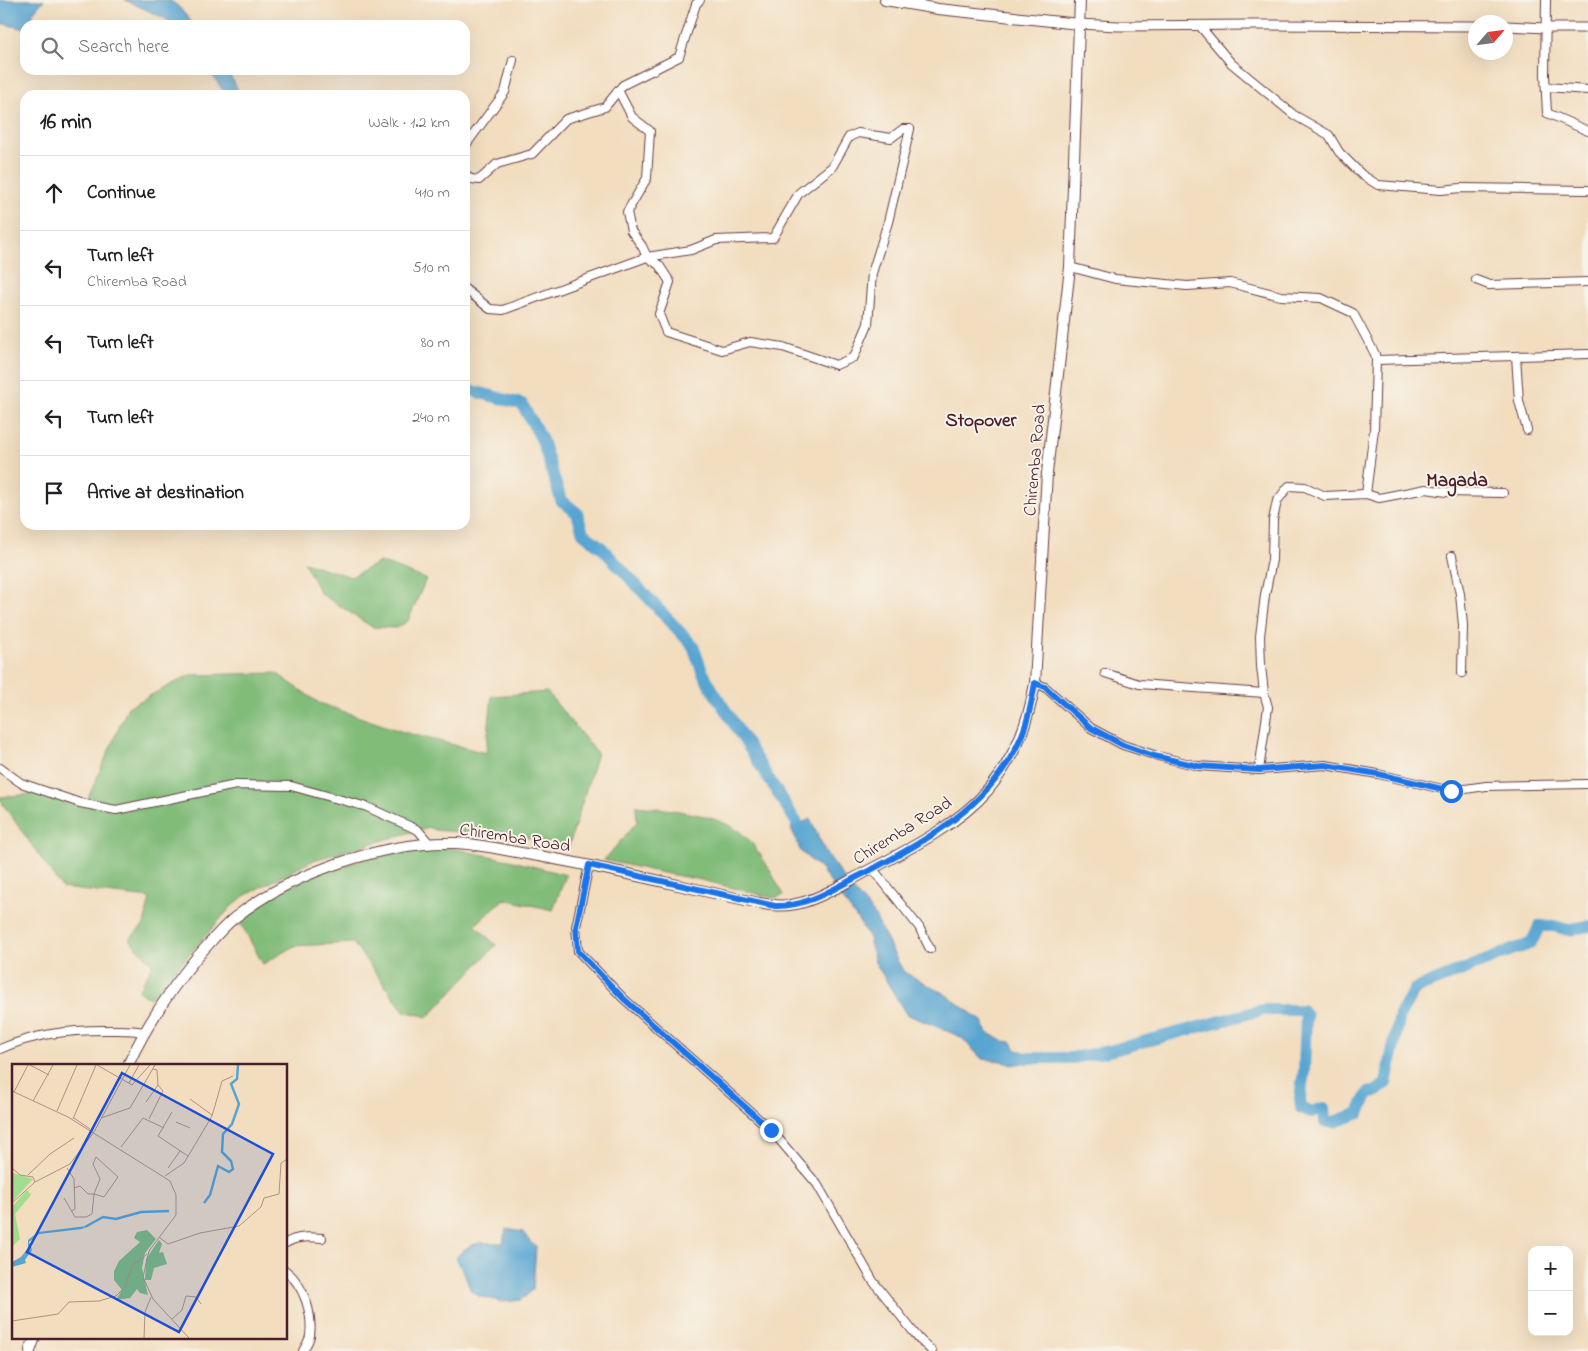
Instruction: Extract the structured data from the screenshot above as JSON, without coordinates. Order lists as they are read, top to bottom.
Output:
{
  "streets": {
    "main road": ["Chiremba Road"]
  },
  "districts": ["Stopover", "Magada"],
  "north": "top right",
  "page": {
    "search": "Search here",
    "heading": ["16 min", "Walk · 1.2 km"],
    "list": [
      ["Continue", "410 m"],
      ["Turn left", "Chiremba Road", "510 m"],
      ["Turn left", "80 m"],
      ["Turn left", "240 m"],
      "Arrive at destination"
    ],
    "map_buttons": ["+", "−"]
  }
}
